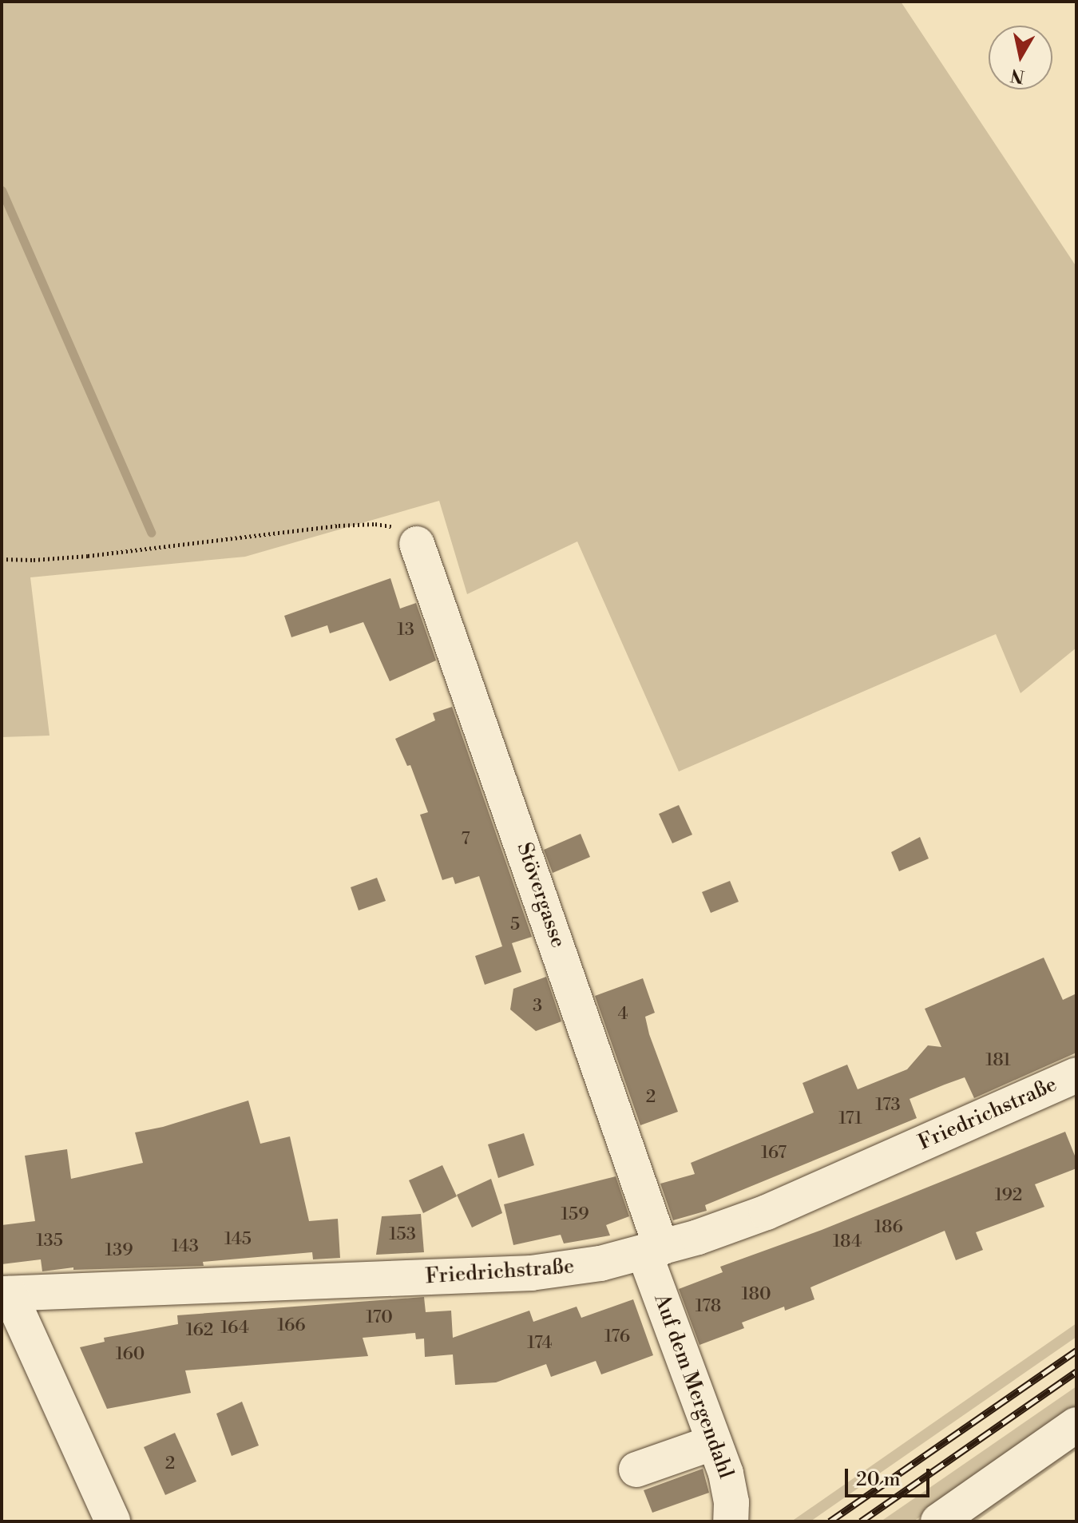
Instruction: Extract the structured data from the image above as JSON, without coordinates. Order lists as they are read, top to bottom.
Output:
{
  "streets": {
    "street": ["Stövergasse", "Friedrichstraße", "Auf dem Mergendahl"]
  },
  "crossings": [
    ["Stövergasse", "Friedrichstraße"],
    ["Stövergasse", "Auf dem Mergendahl"],
    ["Friedrichstraße", "Auf dem Mergendahl"]
  ],
  "house_numbers": [
    "13",
    "7",
    "5",
    "3",
    "4",
    "181",
    "2",
    "173",
    "171",
    "167",
    "192",
    "159",
    "186",
    "153",
    "145",
    "135",
    "184",
    "143",
    "139",
    "180",
    "178",
    "170",
    "166",
    "164",
    "162",
    "176",
    "174",
    "160",
    "2"
  ],
  "scale_bar": "20 m",
  "north": "bottom"
}
